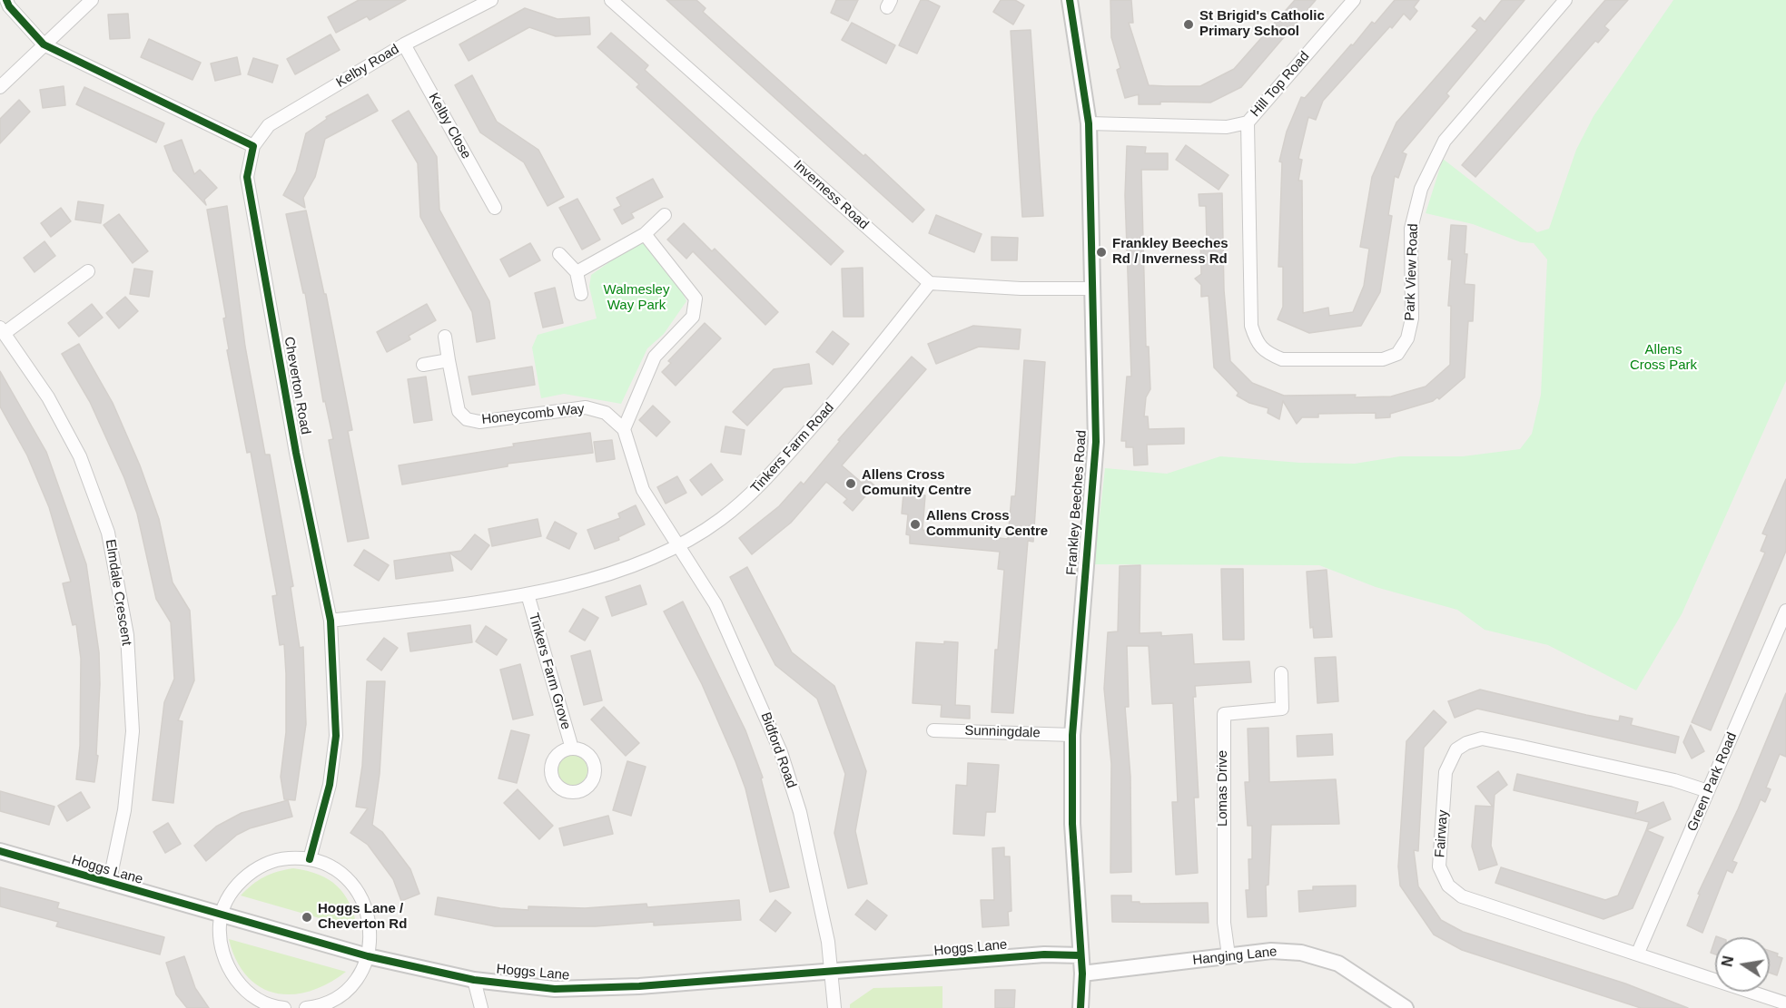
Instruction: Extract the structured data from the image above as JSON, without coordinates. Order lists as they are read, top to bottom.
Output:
{
  "streets": {
    "street": [
      "Kelby Road",
      "Hill Top Road",
      "Kelby Close",
      "Inverness Road",
      "Park View Road",
      "Cheverton Road",
      "Honeycomb Way",
      "Tinkers Farm Road",
      "Frankley Beeches Road",
      "Elmdale Crescent",
      "Tinkers Farm Grove",
      "Sunningdale",
      "Bidford Road",
      "Green Park Road",
      "Lomas Drive",
      "Fairway",
      "Hoggs Lane",
      "Hanging Lane"
    ]
  },
  "crossings": [
    ["Kelby Road", "Kelby Close"],
    ["Kelby Road", "Cheverton Road"],
    ["Hill Top Road", "Park View Road"],
    ["Hill Top Road", "Frankley Beeches Road"],
    ["Inverness Road", "Tinkers Farm Road"],
    ["Cheverton Road", "Tinkers Farm Road"],
    ["Tinkers Farm Road", "Tinkers Farm Grove"],
    ["Tinkers Farm Road", "Bidford Road"],
    ["Frankley Beeches Road", "Sunningdale"],
    ["Frankley Beeches Road", "Hoggs Lane"],
    ["Frankley Beeches Road", "Hanging Lane"],
    ["Elmdale Crescent", "Hoggs Lane"],
    ["Bidford Road", "Hoggs Lane"],
    ["Green Park Road", "Fairway"],
    ["Lomas Drive", "Hanging Lane"]
  ],
  "parks": ["Walmesley Way Park", "Allens Cross Park"],
  "places": [
    "St Brigid's Catholic Primary School",
    "Frankley Beeches Rd / Inverness Rd",
    "Allens Cross Comunity Centre",
    "Allens Cross Community Centre",
    "Hoggs Lane / Cheverton Rd"
  ],
  "north": "left"
}
